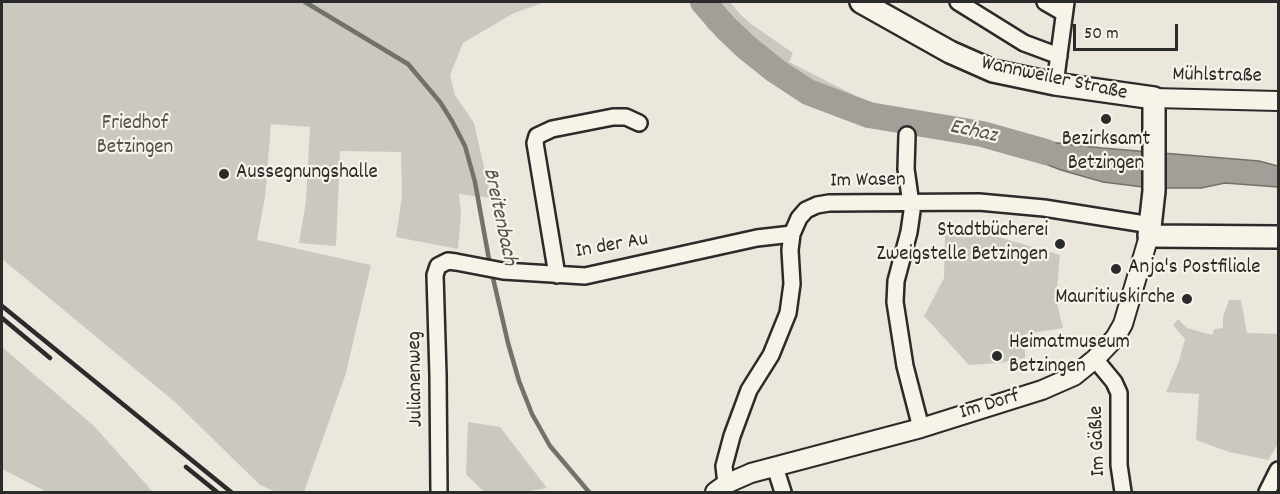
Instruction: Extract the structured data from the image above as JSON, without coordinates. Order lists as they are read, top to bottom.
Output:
{
  "streets": {
    "main road": ["Wannweiler Straße", "Im Dorf"],
    "street": [
      "Mühlstraße",
      "Im Wasen",
      "In der Au",
      "Julianenweg",
      "Im Gäßle"
    ]
  },
  "crossings": [
    ["Mühlstraße", "Wannweiler Straße"],
    ["Mühlstraße", "Im Dorf"],
    ["Wannweiler Straße", "Im Dorf"],
    ["Im Wasen", "In der Au"],
    ["Im Wasen", "Im Dorf"],
    ["In der Au", "Julianenweg"],
    ["Im Dorf", "Im Gäßle"]
  ],
  "water": ["Echaz", "Breitenbach"],
  "parks": ["Friedhof Betzingen"],
  "places": [
    "Bezirksamt Betzingen",
    "Aussegnungshalle",
    "Stadtbücherei Zweigstelle Betzingen",
    "Anja's Postfiliale",
    "Mauritiuskirche",
    "Heimatmuseum Betzingen"
  ],
  "scale_bar": "50 m"
}
